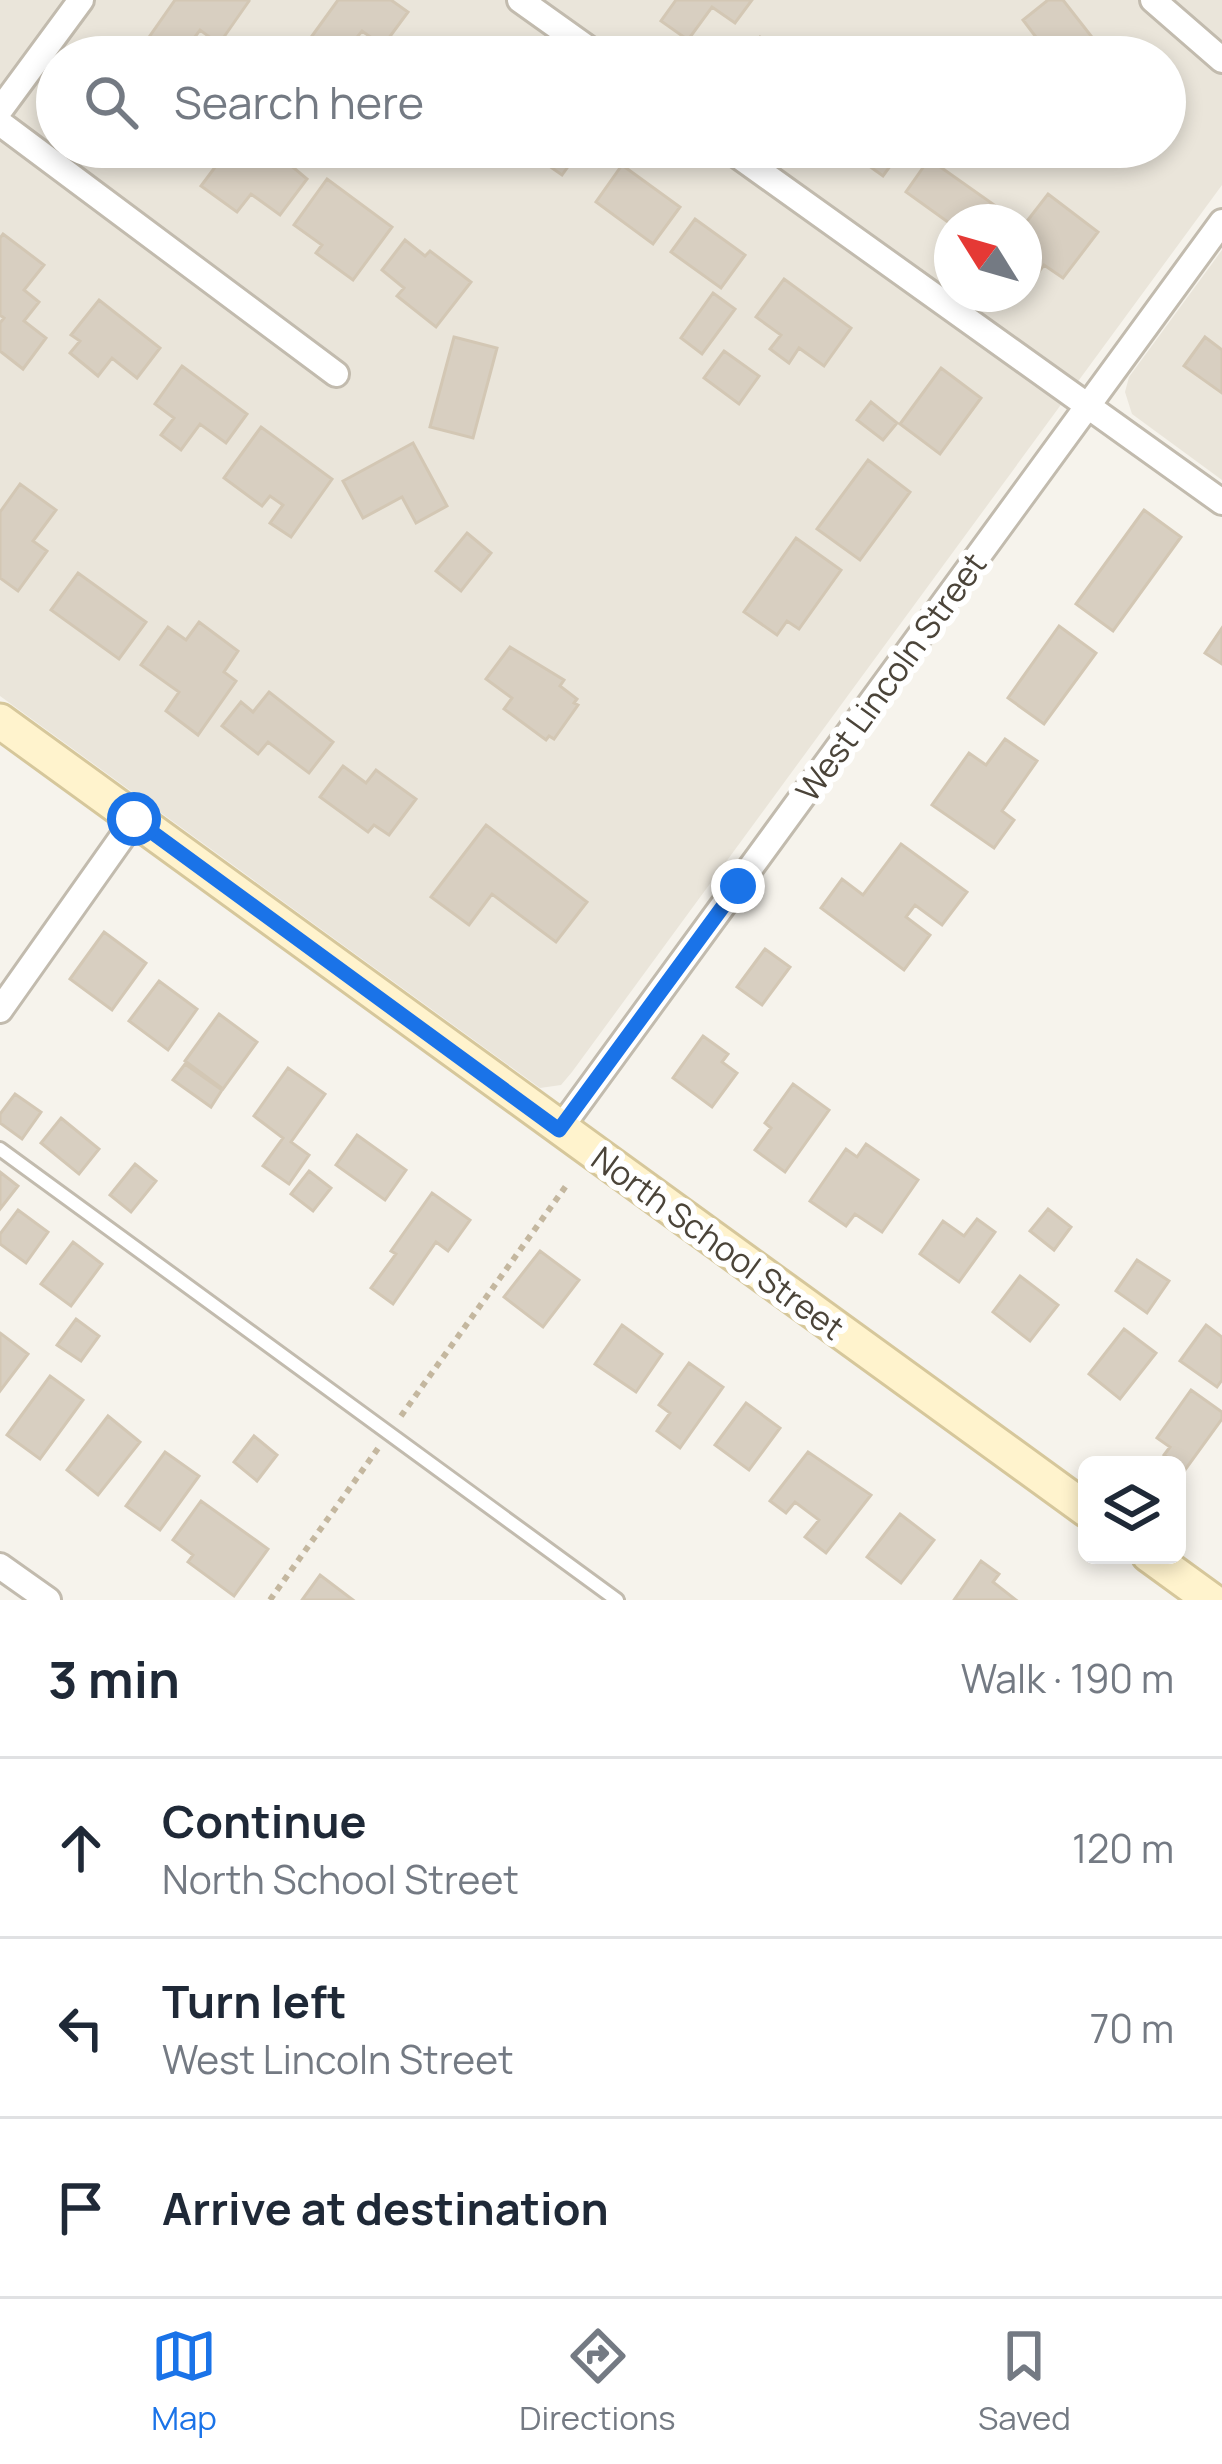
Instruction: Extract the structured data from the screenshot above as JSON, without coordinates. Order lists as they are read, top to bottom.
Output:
{
  "streets": {
    "street": ["West Lincoln Street", "North School Street"]
  },
  "crossings": [
    ["West Lincoln Street", "North School Street"]
  ],
  "north": "top left",
  "page": {
    "search": "Search here",
    "heading": ["3 min", "Walk · 190 m"],
    "list": [
      ["Continue", "North School Street", "120 m"],
      ["Turn left", "West Lincoln Street", "70 m"],
      "Arrive at destination"
    ],
    "nav": ["Map", "Directions", "Saved"]
  }
}
